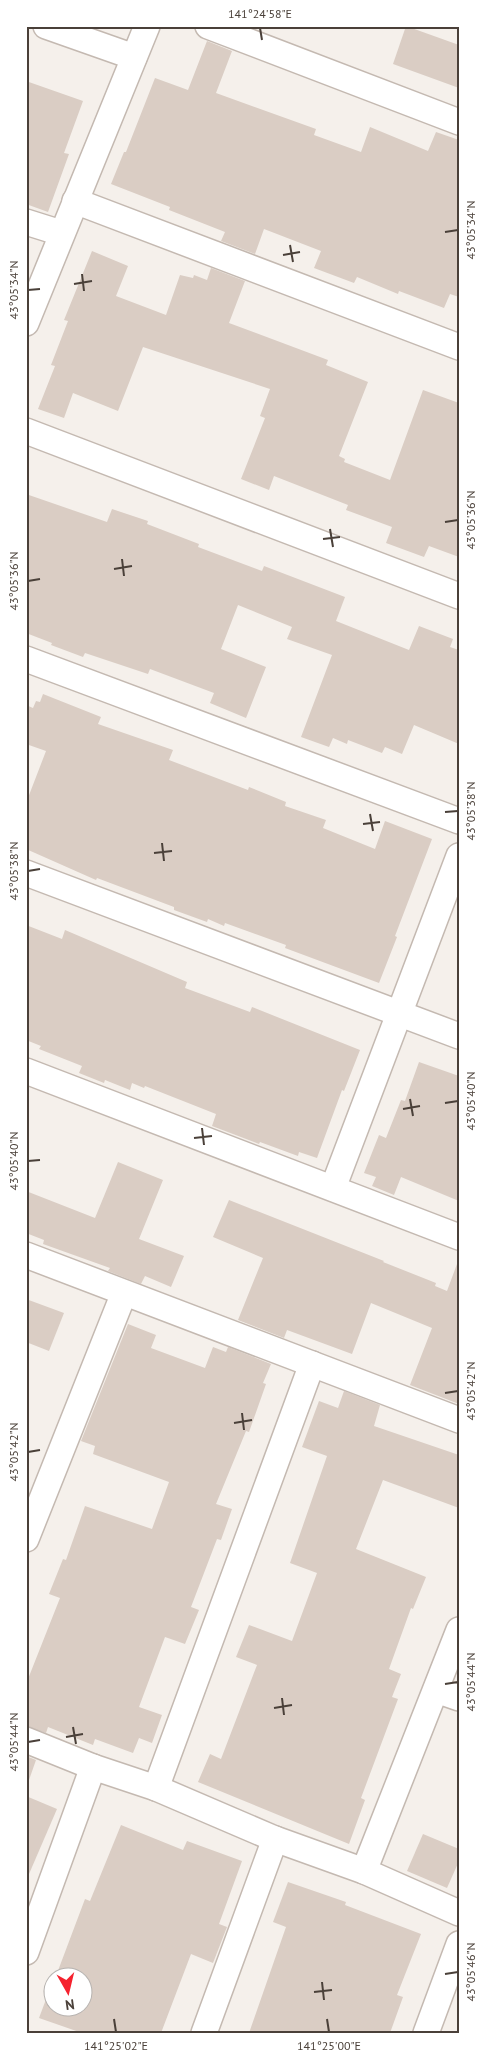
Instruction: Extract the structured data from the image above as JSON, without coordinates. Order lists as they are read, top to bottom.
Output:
{
  "north": "bottom",
  "coordinates": [
    "141°24'58\"E",
    "43°05'34\"N",
    "43°05'36\"N",
    "43°05'38\"N",
    "43°05'40\"N",
    "43°05'42\"N",
    "43°05'44\"N",
    "43°05'46\"N",
    "141°25'02\"E",
    "141°25'00\"E"
  ]
}
